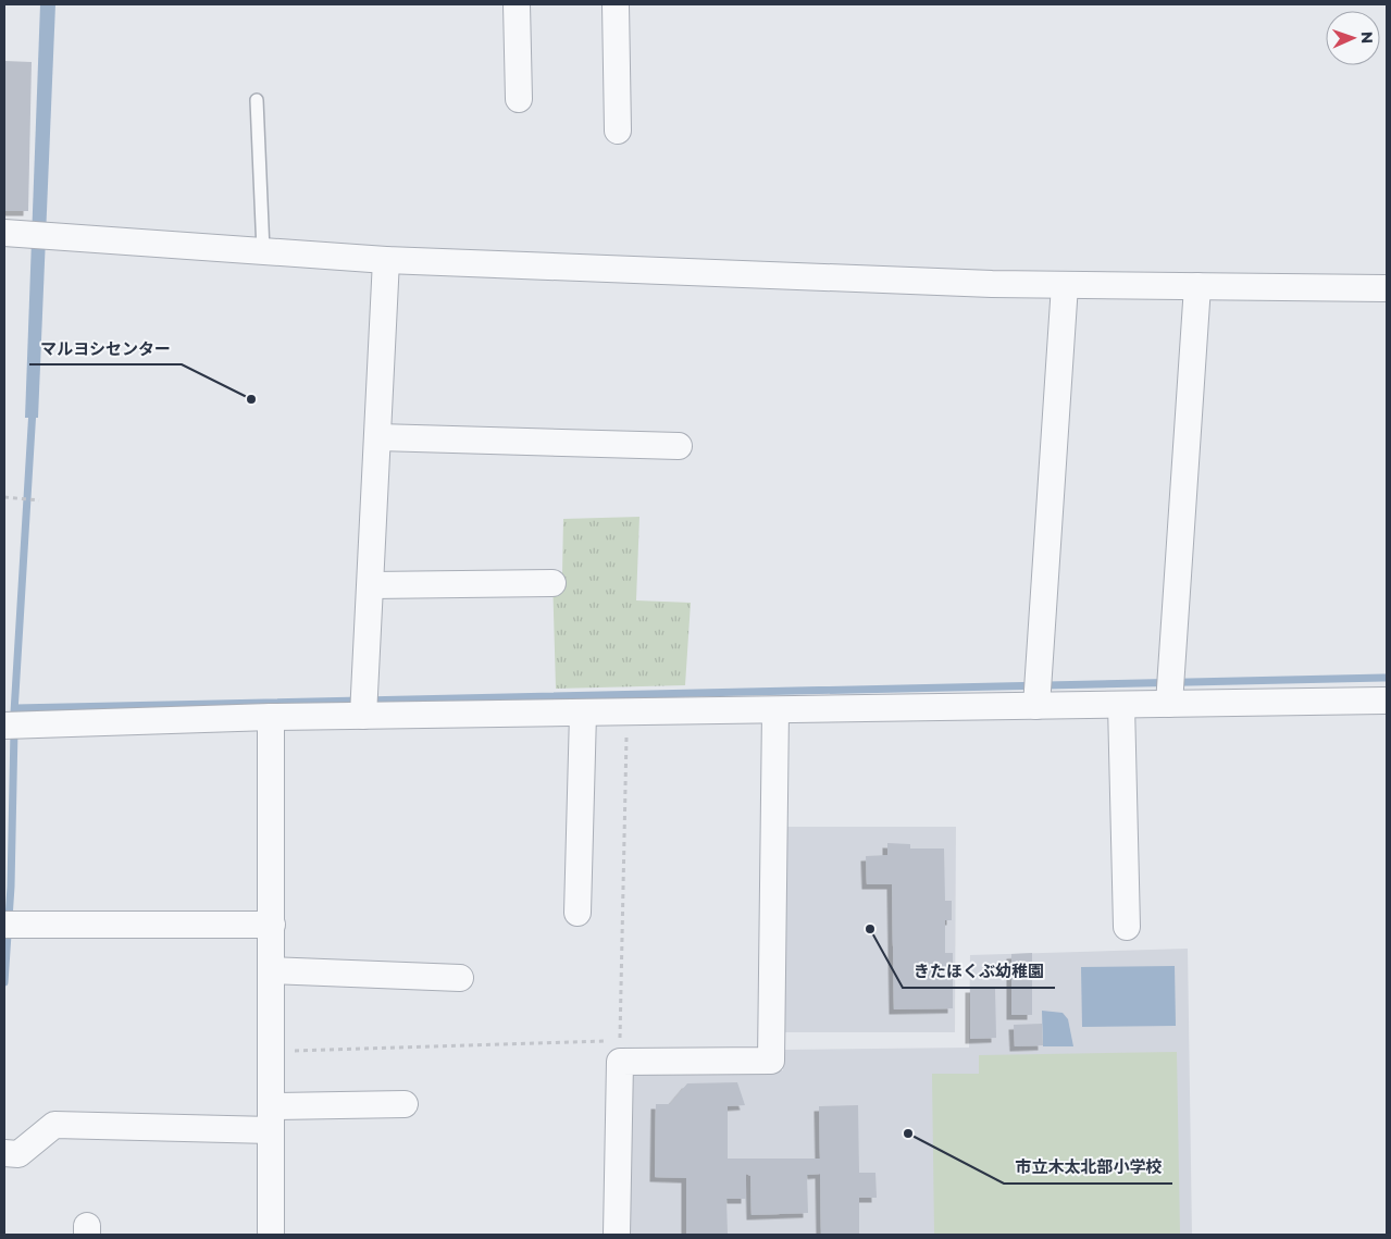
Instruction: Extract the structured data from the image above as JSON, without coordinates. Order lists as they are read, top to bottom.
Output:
{
  "places": ["マルヨシセンター", "きたほくぶ幼稚園", "市立木太北部小学校"],
  "north": "right"
}
